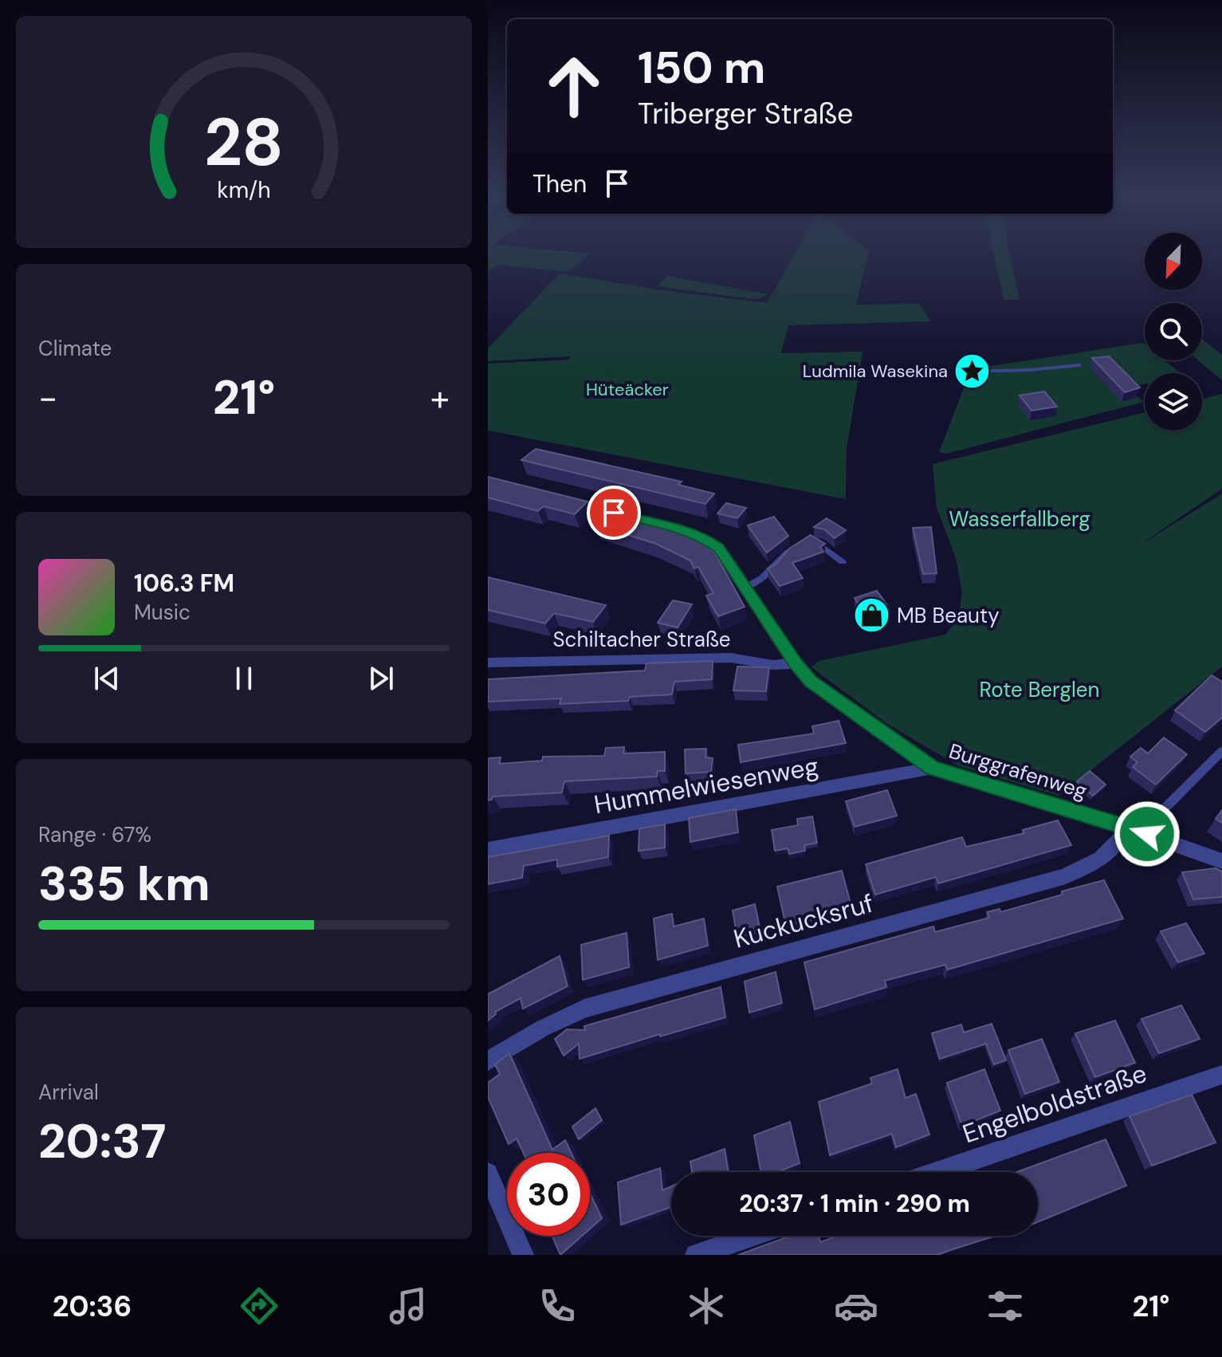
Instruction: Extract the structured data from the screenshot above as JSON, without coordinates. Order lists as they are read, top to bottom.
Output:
{
  "streets": {
    "street": [
      "Schiltacher Straße",
      "Burggrafenweg",
      "Hummelwiesenweg",
      "Kuckucksruf",
      "Engelboldstraße"
    ]
  },
  "crossings": [
    ["Schiltacher Straße", "Burggrafenweg"],
    ["Burggrafenweg", "Hummelwiesenweg"],
    ["Burggrafenweg", "Kuckucksruf"]
  ],
  "parks": ["Hüteäcker", "Wasserfallberg", "Rote Berglen"],
  "places": {
    "place": ["Ludmila Wasekina"],
    "shop": ["MB Beauty"]
  },
  "north": "bottom left",
  "page": {
    "turn": ["150 m", "Triberger Straße"],
    "then": "Then",
    "tile": [
      "Climate",
      ["Range · 67%", "335 km"],
      ["Arrival", "20:37"]
    ],
    "heat": ["−", "21°", "+"],
    "song": ["106.3 FM", "Music"],
    "limit": "30",
    "trip": "20:37 · 1 min · 290 m",
    "tabs": ["20:36", "21°"],
    "gauge": ["28", "km/h"]
  }
}
